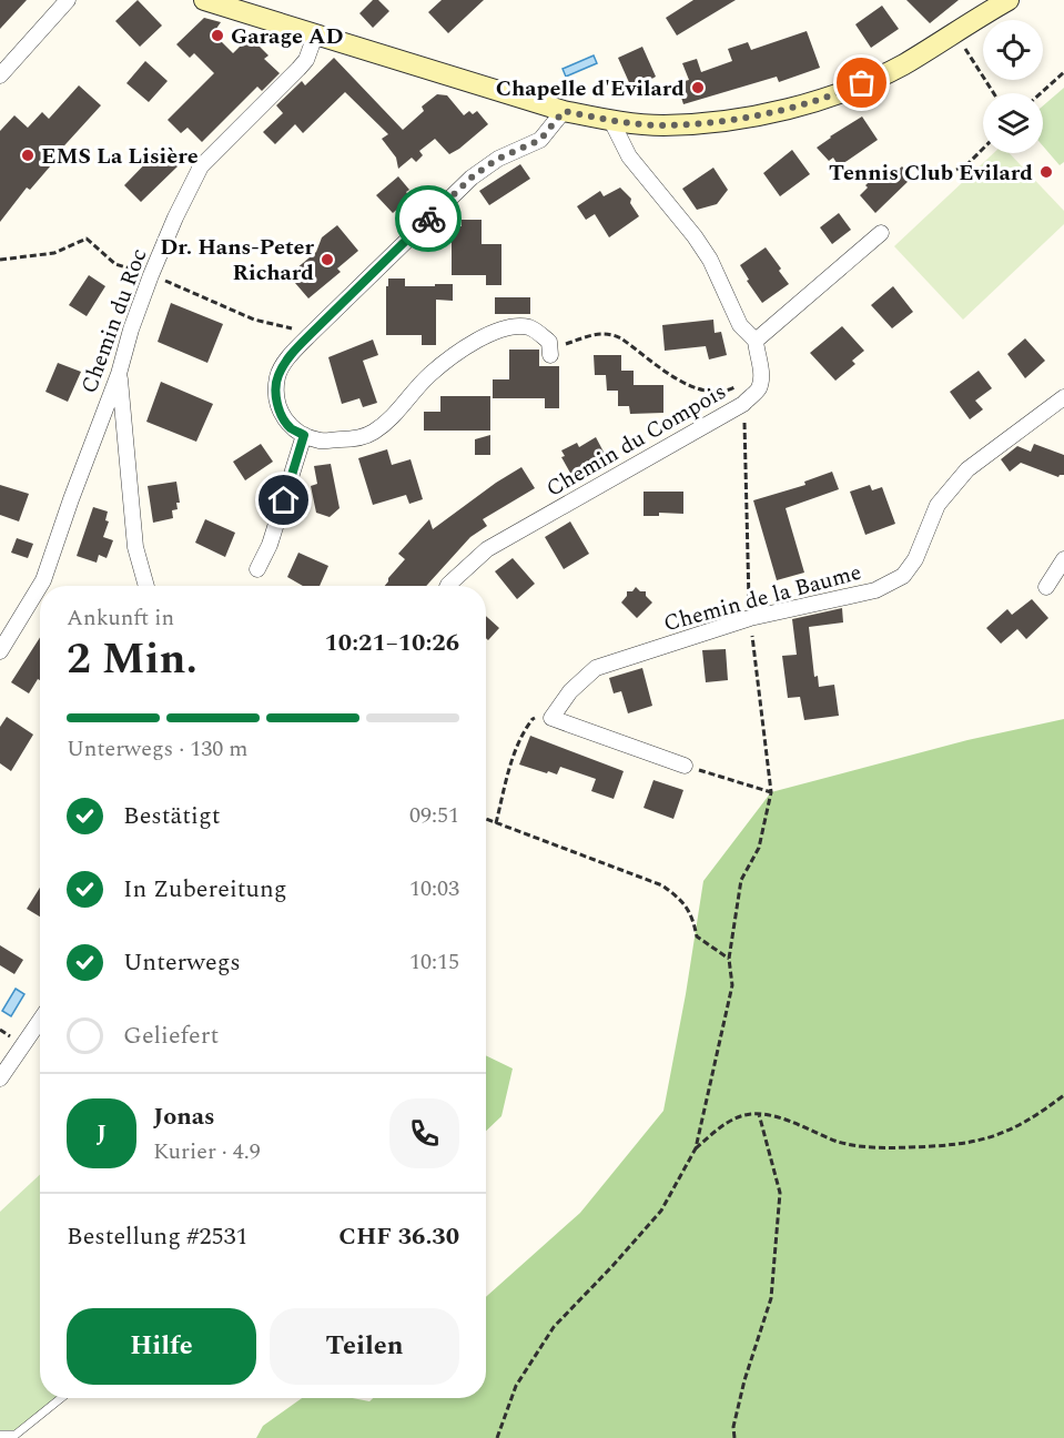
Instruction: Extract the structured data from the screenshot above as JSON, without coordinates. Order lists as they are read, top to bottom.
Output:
{
  "streets": {
    "street": ["Chemin du Roc", "Chemin du Compois", "Chemin de la Baume"]
  },
  "places": [
    "Garage AD",
    "Chapelle d'Evilard",
    "EMS La Lisière",
    "Tennis Club Evilard",
    "Dr. Hans-Peter Richard"
  ],
  "page": {
    "heading": ["2 Min.", "Ankunft in", "10:21–10:26"],
    "panel": [
      "Jonas",
      "Kurier · 4.9",
      "Bestellung #2531",
      "CHF 36.30"
    ],
    "bar": "Unterwegs · 130 m",
    "list": [
      ["Bestätigt", "09:51"],
      ["In Zubereitung", "10:03"],
      ["Unterwegs", "10:15"],
      "Geliefert"
    ],
    "round": "J",
    "buttons": ["Hilfe", "Teilen"]
  }
}
